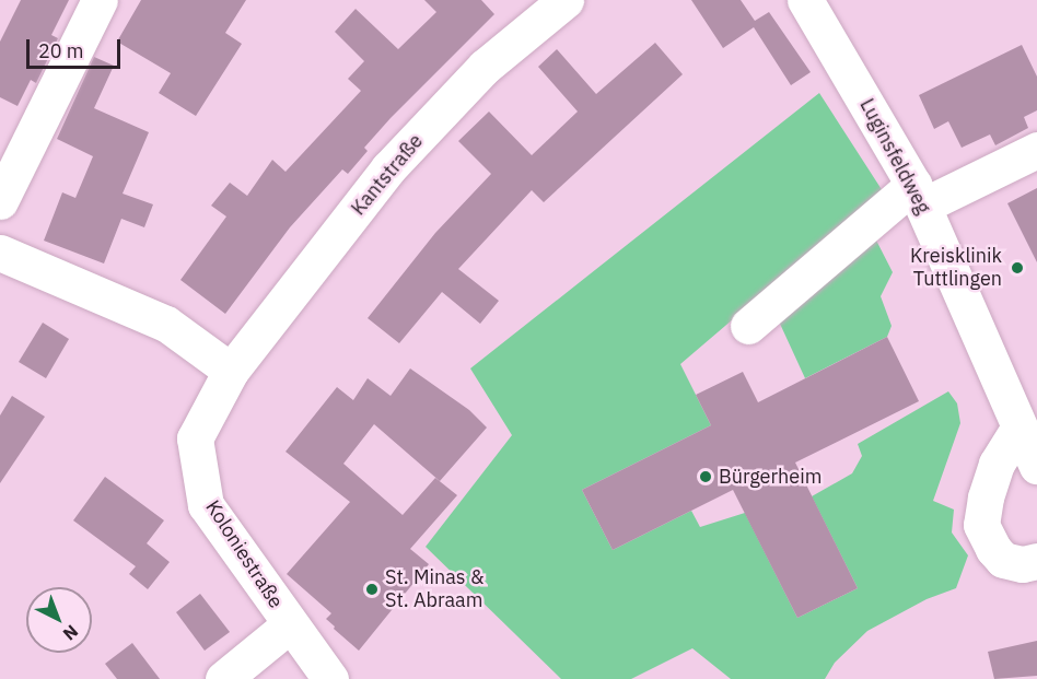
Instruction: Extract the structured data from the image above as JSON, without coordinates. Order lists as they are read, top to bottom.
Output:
{
  "streets": {
    "street": ["Luginsfeldweg", "Kantstraße", "Koloniestraße"]
  },
  "crossings": [
    ["Kantstraße", "Koloniestraße"]
  ],
  "places": ["Kreisklinik Tuttlingen", "Bürgerheim", "St. Minas & St. Abraam"],
  "scale_bar": "20 m",
  "north": "bottom right"
}
